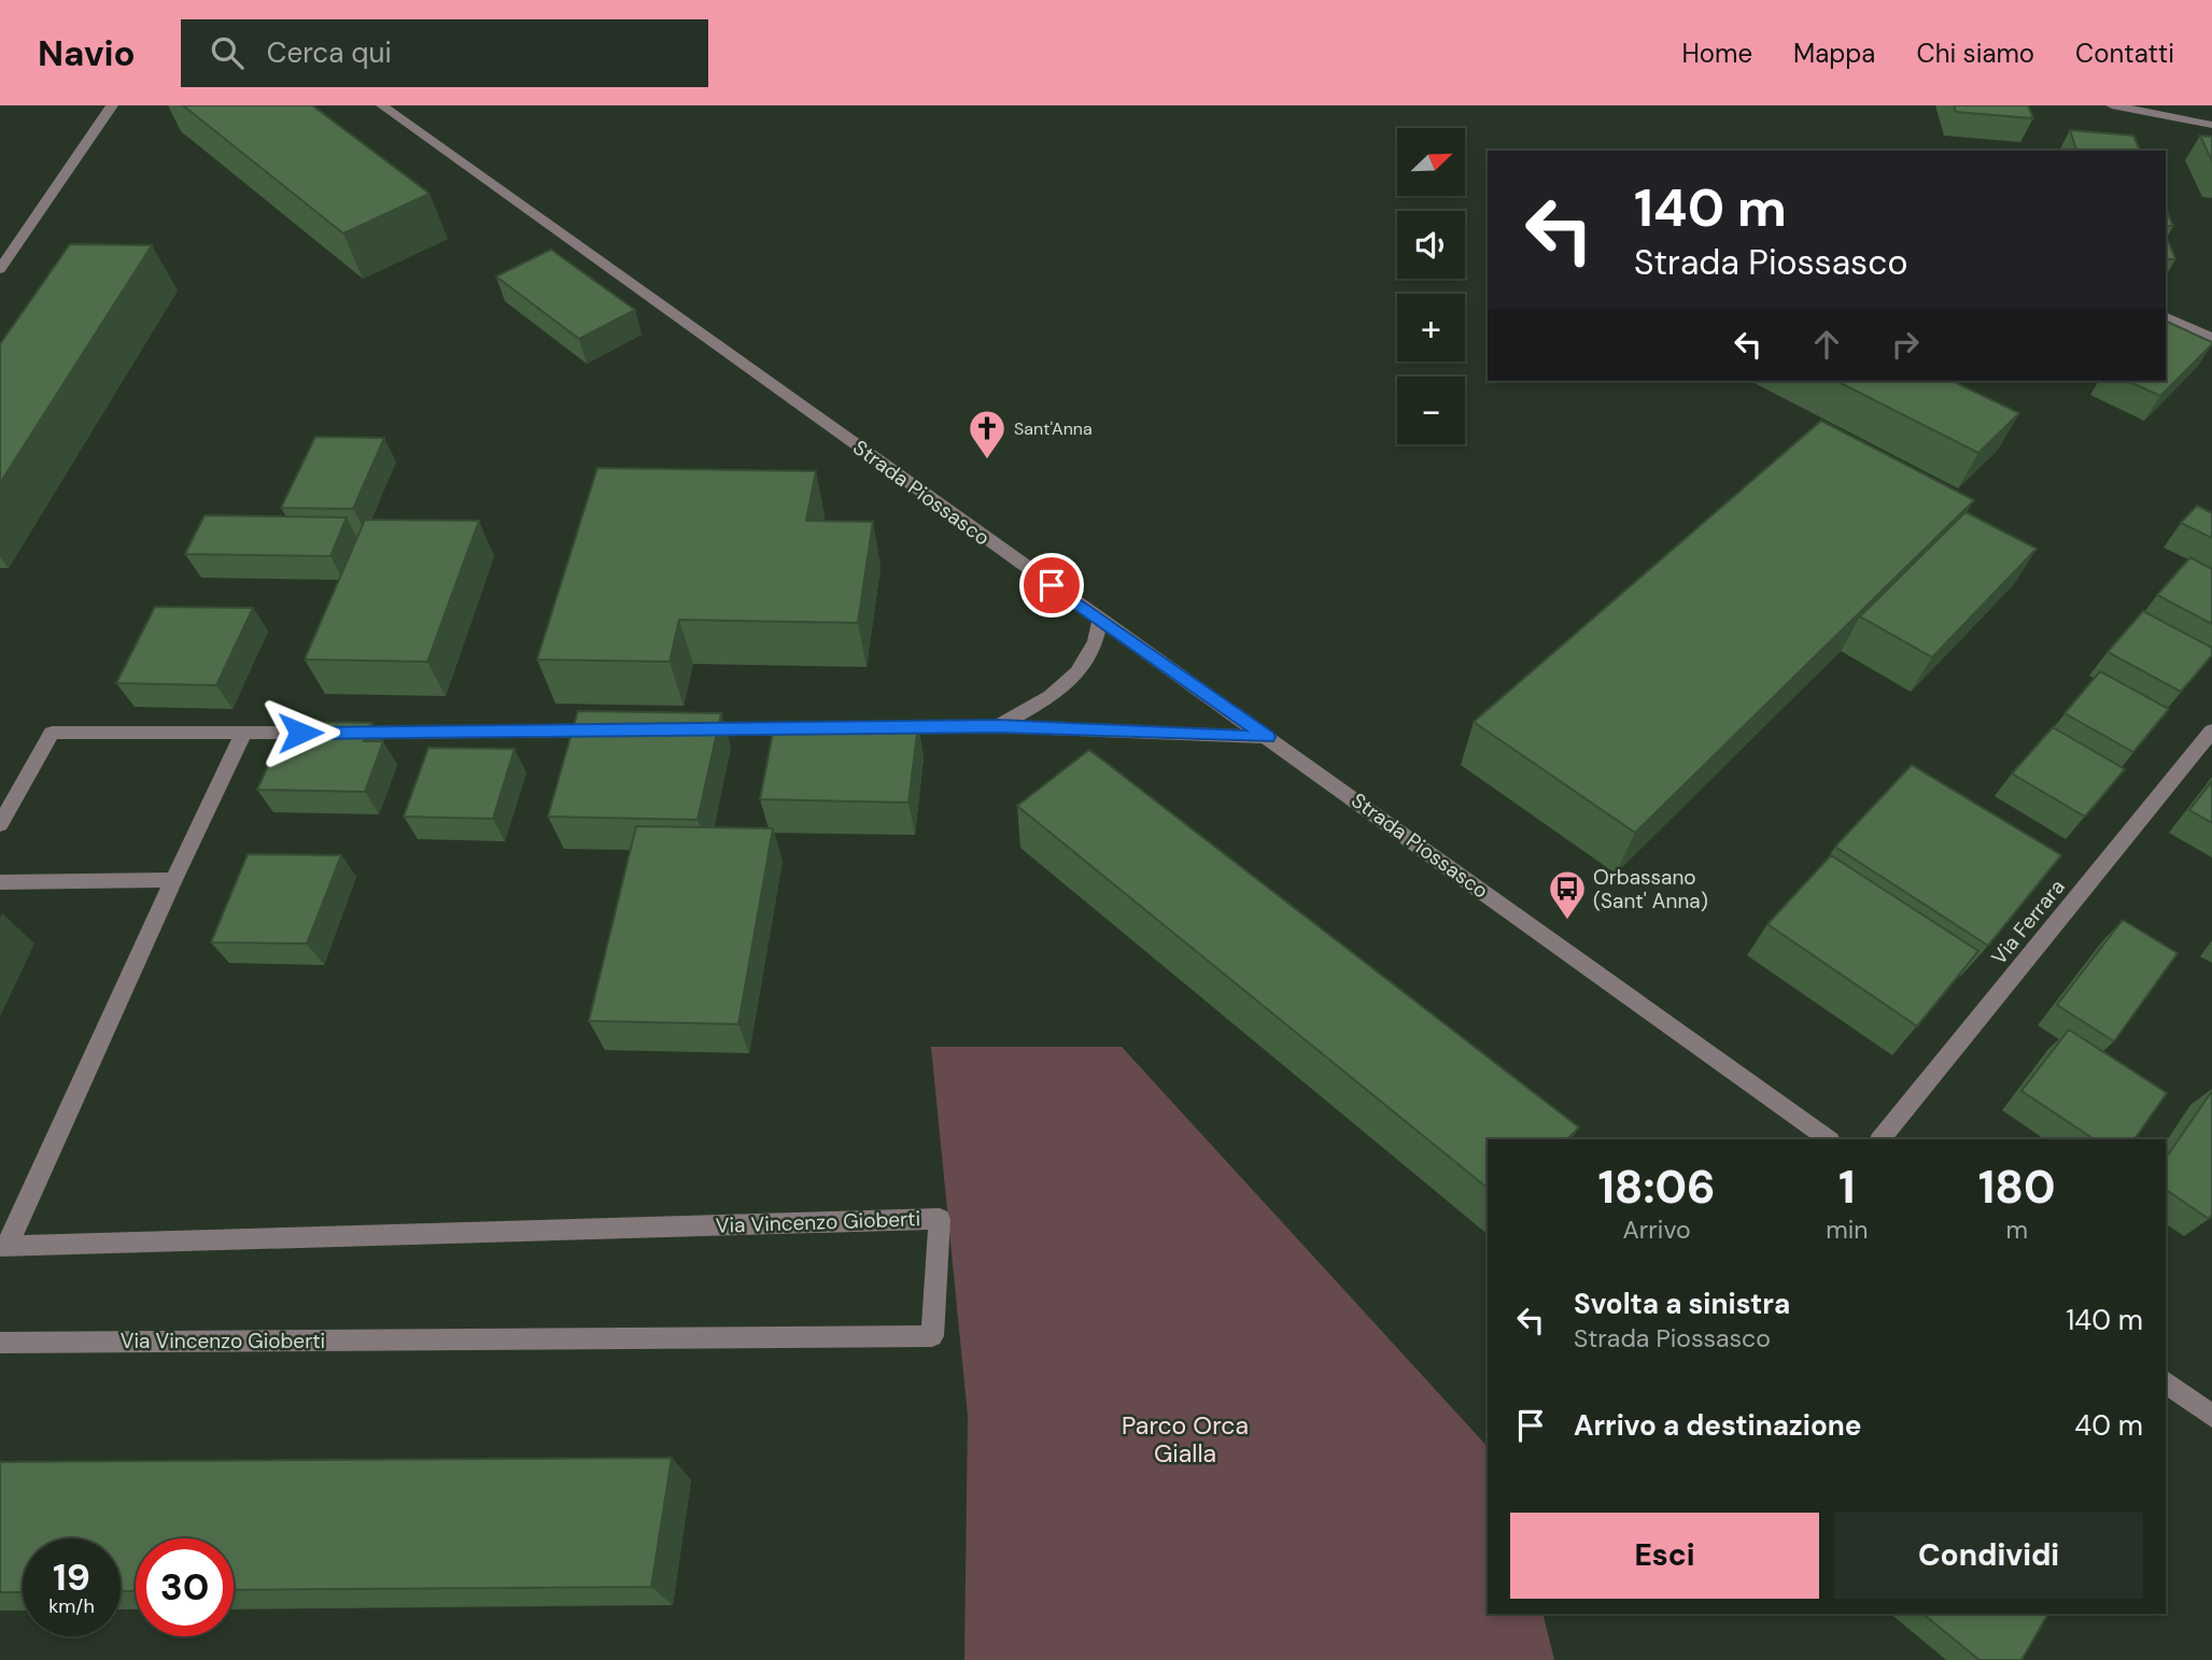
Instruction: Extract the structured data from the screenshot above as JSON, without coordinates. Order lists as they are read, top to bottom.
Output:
{
  "streets": {
    "street": ["Strada Piossasco", "Via Ferrara", "Via Vincenzo Gioberti"]
  },
  "parks": ["Parco Orca Gialla"],
  "places": {
    "church": ["Sant'Anna"],
    "bus stop": ["Orbassano (Sant' Anna)"]
  },
  "north": "top right",
  "page": {
    "header": "Navio",
    "search": "Cerca qui",
    "nav": [
      "Home",
      "Mappa",
      "Chi siamo",
      "Contatti"
    ],
    "map_buttons": ["+", "−"],
    "turn": ["140 m", "Strada Piossasco"],
    "eta": [
      "18:06",
      "Arrivo",
      "1",
      "min",
      "180",
      "m"
    ],
    "list": [
      {
        "name": "Svolta a sinistra",
        "note": "Strada Piossasco",
        "value": "140 m"
      },
      {
        "name": "Arrivo a destinazione",
        "value": "40 m"
      }
    ],
    "buttons": ["Esci", "Condividi"],
    "speed": "19 km/h",
    "limit": "30"
  }
}
